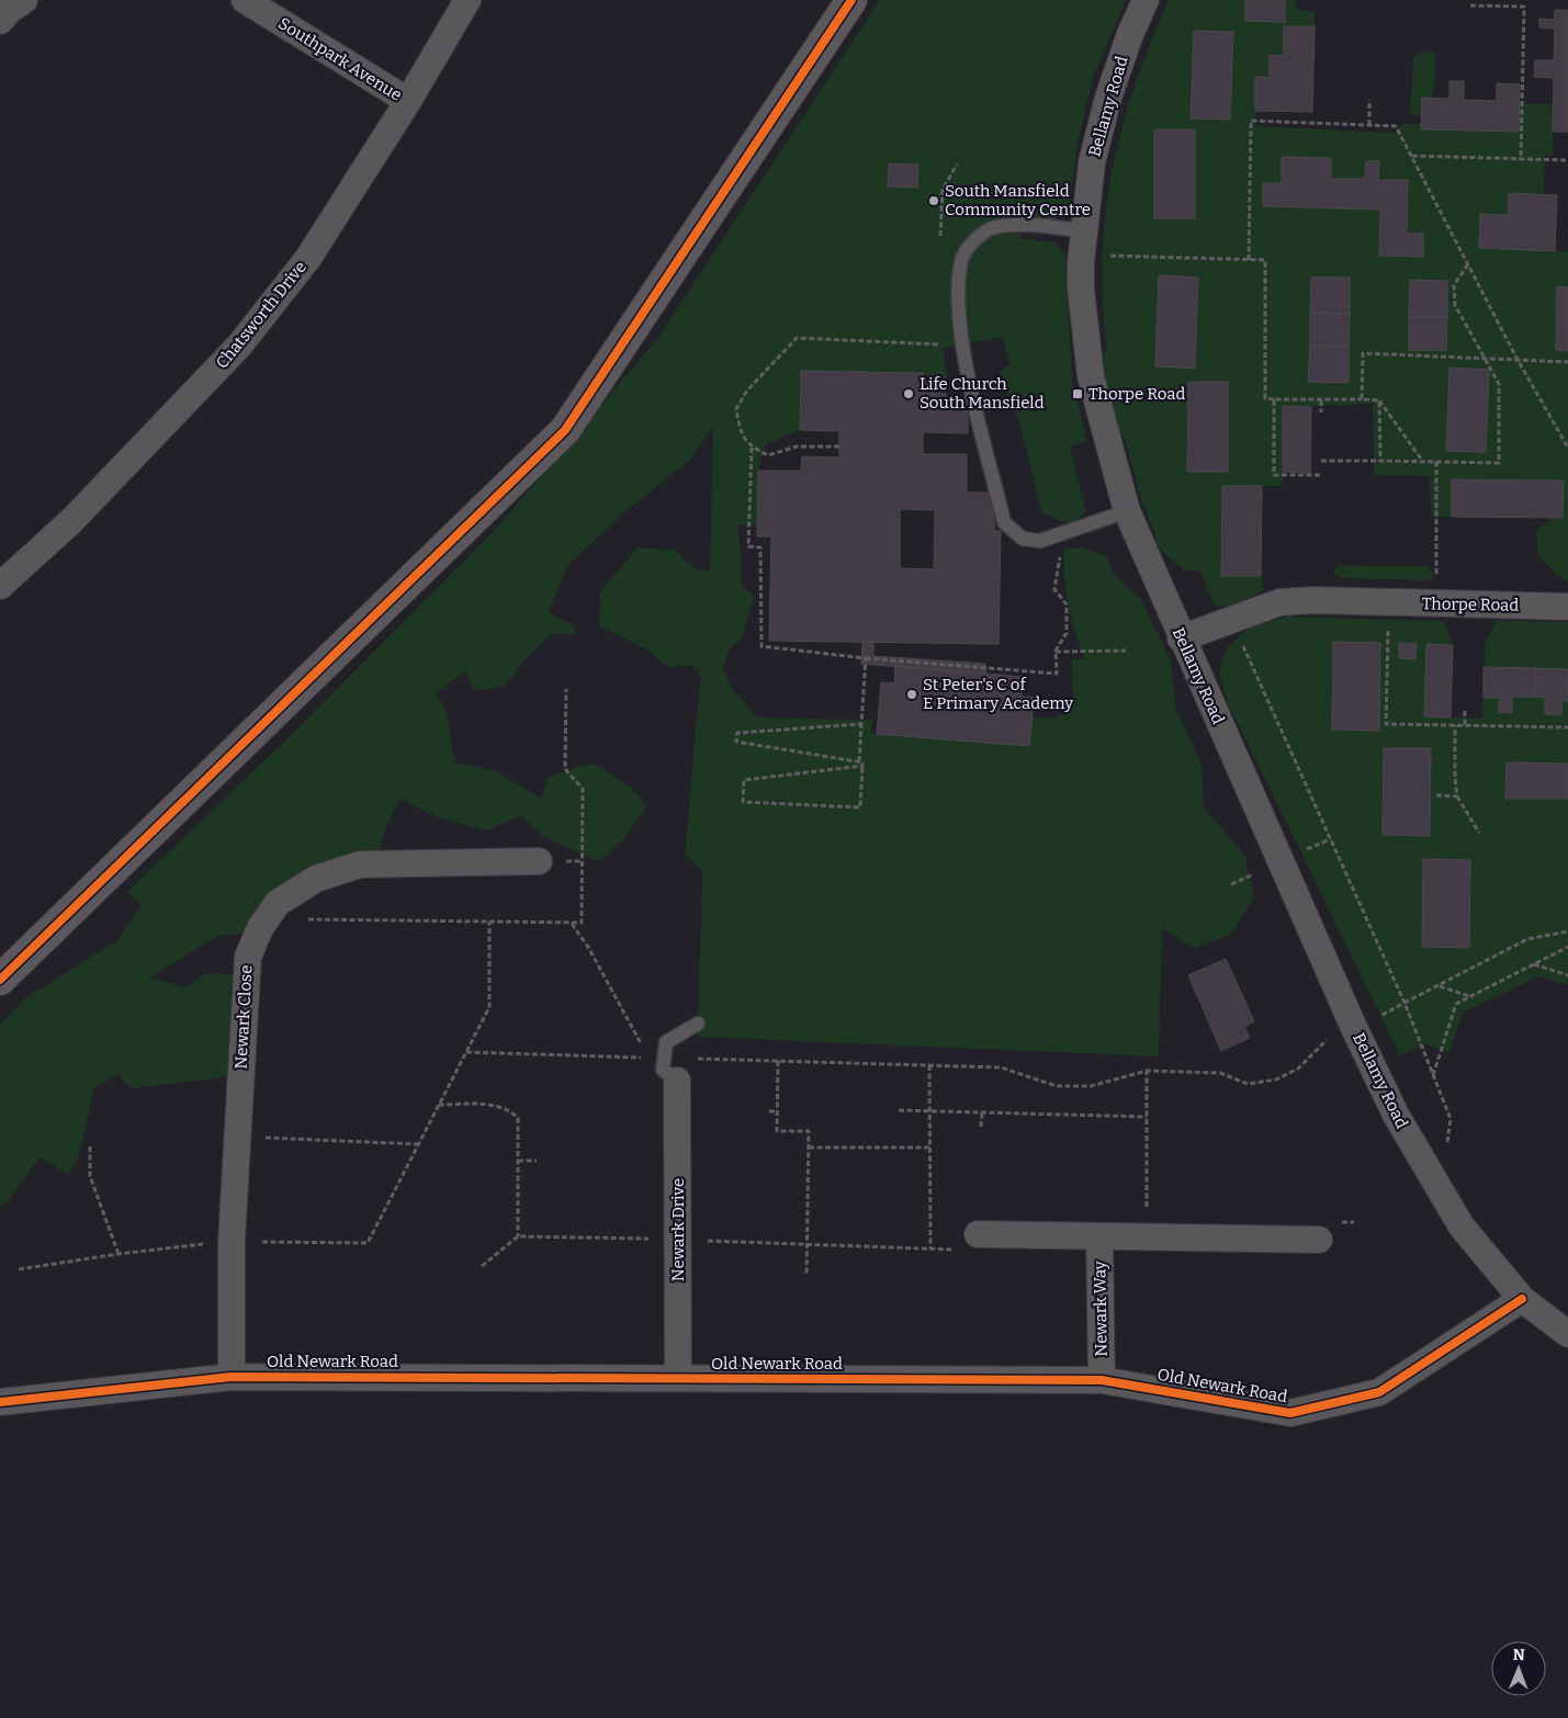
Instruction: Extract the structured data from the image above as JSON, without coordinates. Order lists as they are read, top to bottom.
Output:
{
  "streets": {
    "street": [
      "Southpark Avenue",
      "Bellamy Road",
      "Chatsworth Drive",
      "Thorpe Road",
      "Newark Close",
      "Newark Drive",
      "Newark Way",
      "Old Newark Road"
    ]
  },
  "crossings": [
    ["Southpark Avenue", "Chatsworth Drive"],
    ["Bellamy Road", "Thorpe Road"],
    ["Bellamy Road", "Old Newark Road"],
    ["Newark Close", "Old Newark Road"],
    ["Newark Drive", "Old Newark Road"],
    ["Newark Way", "Old Newark Road"]
  ],
  "places": {
    "other": ["South Mansfield Community Centre", "Life Church South Mansfield", "St Peter's C of E Primary Academy"],
    "transit": ["Thorpe Road"]
  },
  "north": "top"
}
